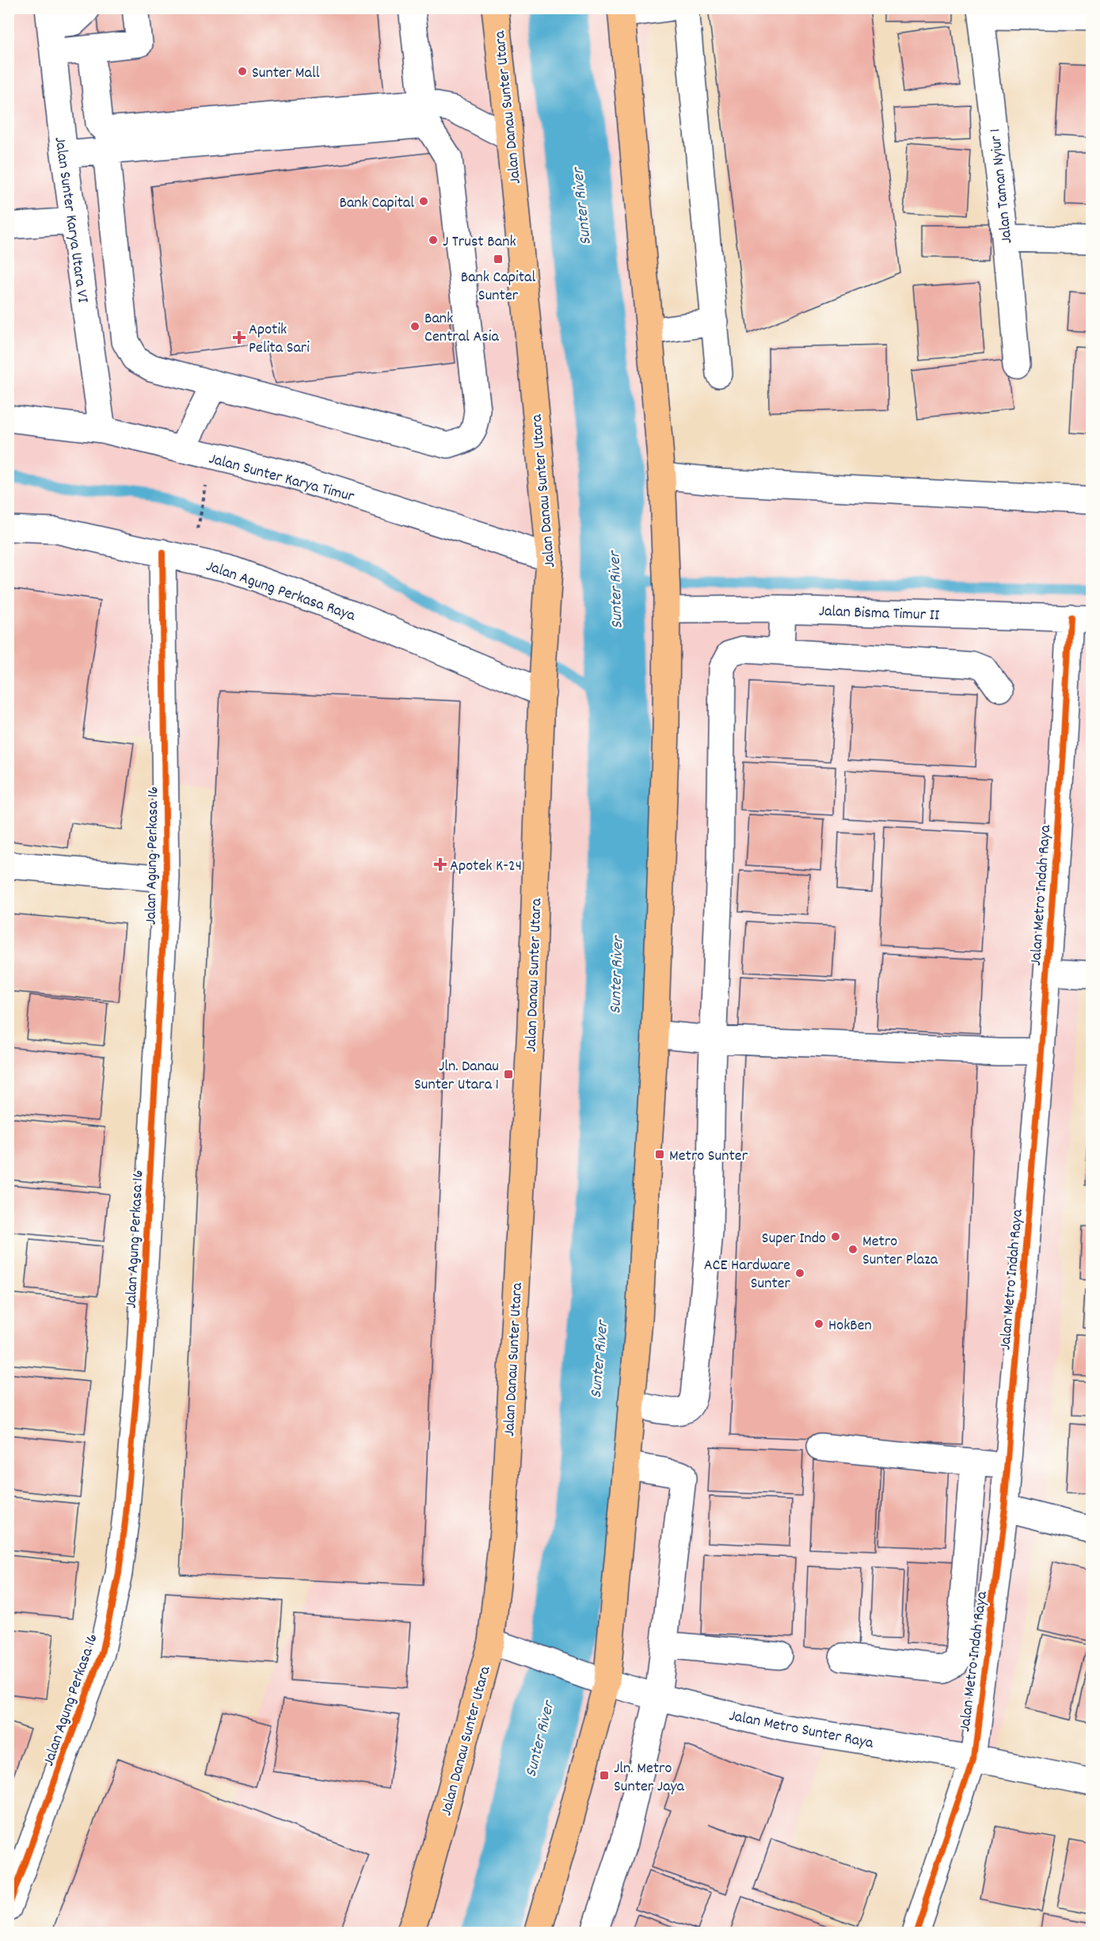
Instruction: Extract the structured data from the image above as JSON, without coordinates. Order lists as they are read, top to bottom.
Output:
{
  "streets": {
    "main road": ["Jalan Danau Sunter Utara"],
    "street": [
      "Jalan Taman Nyiur 1",
      "Jalan Sunter Karya Utara VI",
      "Jalan Sunter Karya Timur",
      "Jalan Agung Perkasa Raya",
      "Jalan Bisma Timur II",
      "Jalan Agung Perkasa 16",
      "Jalan Metro Indah Raya",
      "Jalan Metro Sunter Raya"
    ]
  },
  "crossings": [
    ["Jalan Danau Sunter Utara", "Jalan Sunter Karya Timur"],
    ["Jalan Danau Sunter Utara", "Jalan Agung Perkasa Raya"],
    ["Jalan Danau Sunter Utara", "Jalan Metro Sunter Raya"],
    ["Jalan Sunter Karya Utara VI", "Jalan Sunter Karya Timur"],
    ["Jalan Agung Perkasa Raya", "Jalan Agung Perkasa 16"],
    ["Jalan Bisma Timur II", "Jalan Metro Indah Raya"],
    ["Jalan Metro Indah Raya", "Jalan Metro Sunter Raya"]
  ],
  "water": ["Sunter River"],
  "places": {
    "other": [
      "Sunter Mall",
      "Bank Capital",
      "J Trust Bank",
      "Bank Central Asia",
      "Super Indo",
      "Metro Sunter Plaza",
      "ACE Hardware Sunter",
      "HokBen"
    ],
    "transit": [
      "Bank Capital Sunter",
      "Jln. Danau Sunter Utara 1",
      "Metro Sunter",
      "Jln. Metro Sunter Jaya"
    ],
    "health": ["Apotik Pelita Sari", "Apotek K-24"]
  }
}
